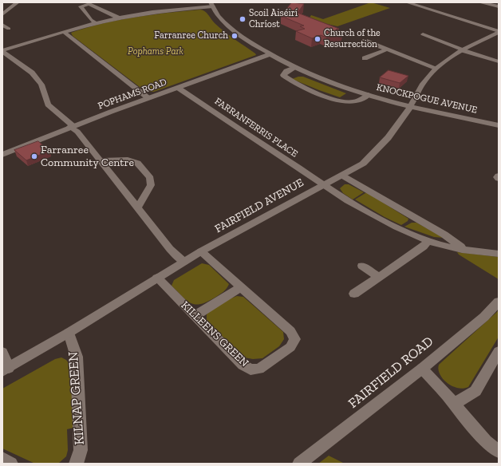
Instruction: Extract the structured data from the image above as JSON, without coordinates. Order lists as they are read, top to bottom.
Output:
{
  "streets": {
    "street": [
      "POPHAMS ROAD",
      "KNOCKPOGUE AVENUE",
      "FARRANFERRIS PLACE",
      "FAIRFIELD AVENUE",
      "KILLEENS GREEN",
      "FAIRFIELD ROAD",
      "KILNAP GREEN"
    ]
  },
  "crossings": [
    ["POPHAMS ROAD", "KNOCKPOGUE AVENUE"],
    ["POPHAMS ROAD", "FARRANFERRIS PLACE"],
    ["KNOCKPOGUE AVENUE", "FAIRFIELD AVENUE"],
    ["FARRANFERRIS PLACE", "FAIRFIELD AVENUE"],
    ["FAIRFIELD AVENUE", "KILLEENS GREEN"],
    ["FAIRFIELD AVENUE", "KILNAP GREEN"]
  ],
  "parks": ["Pophams Park"],
  "places": [
    "Scoil Aiséirí Chríost",
    "Farranree Church",
    "Church of the Resurrection",
    "Farranree Community Centre"
  ]
}
